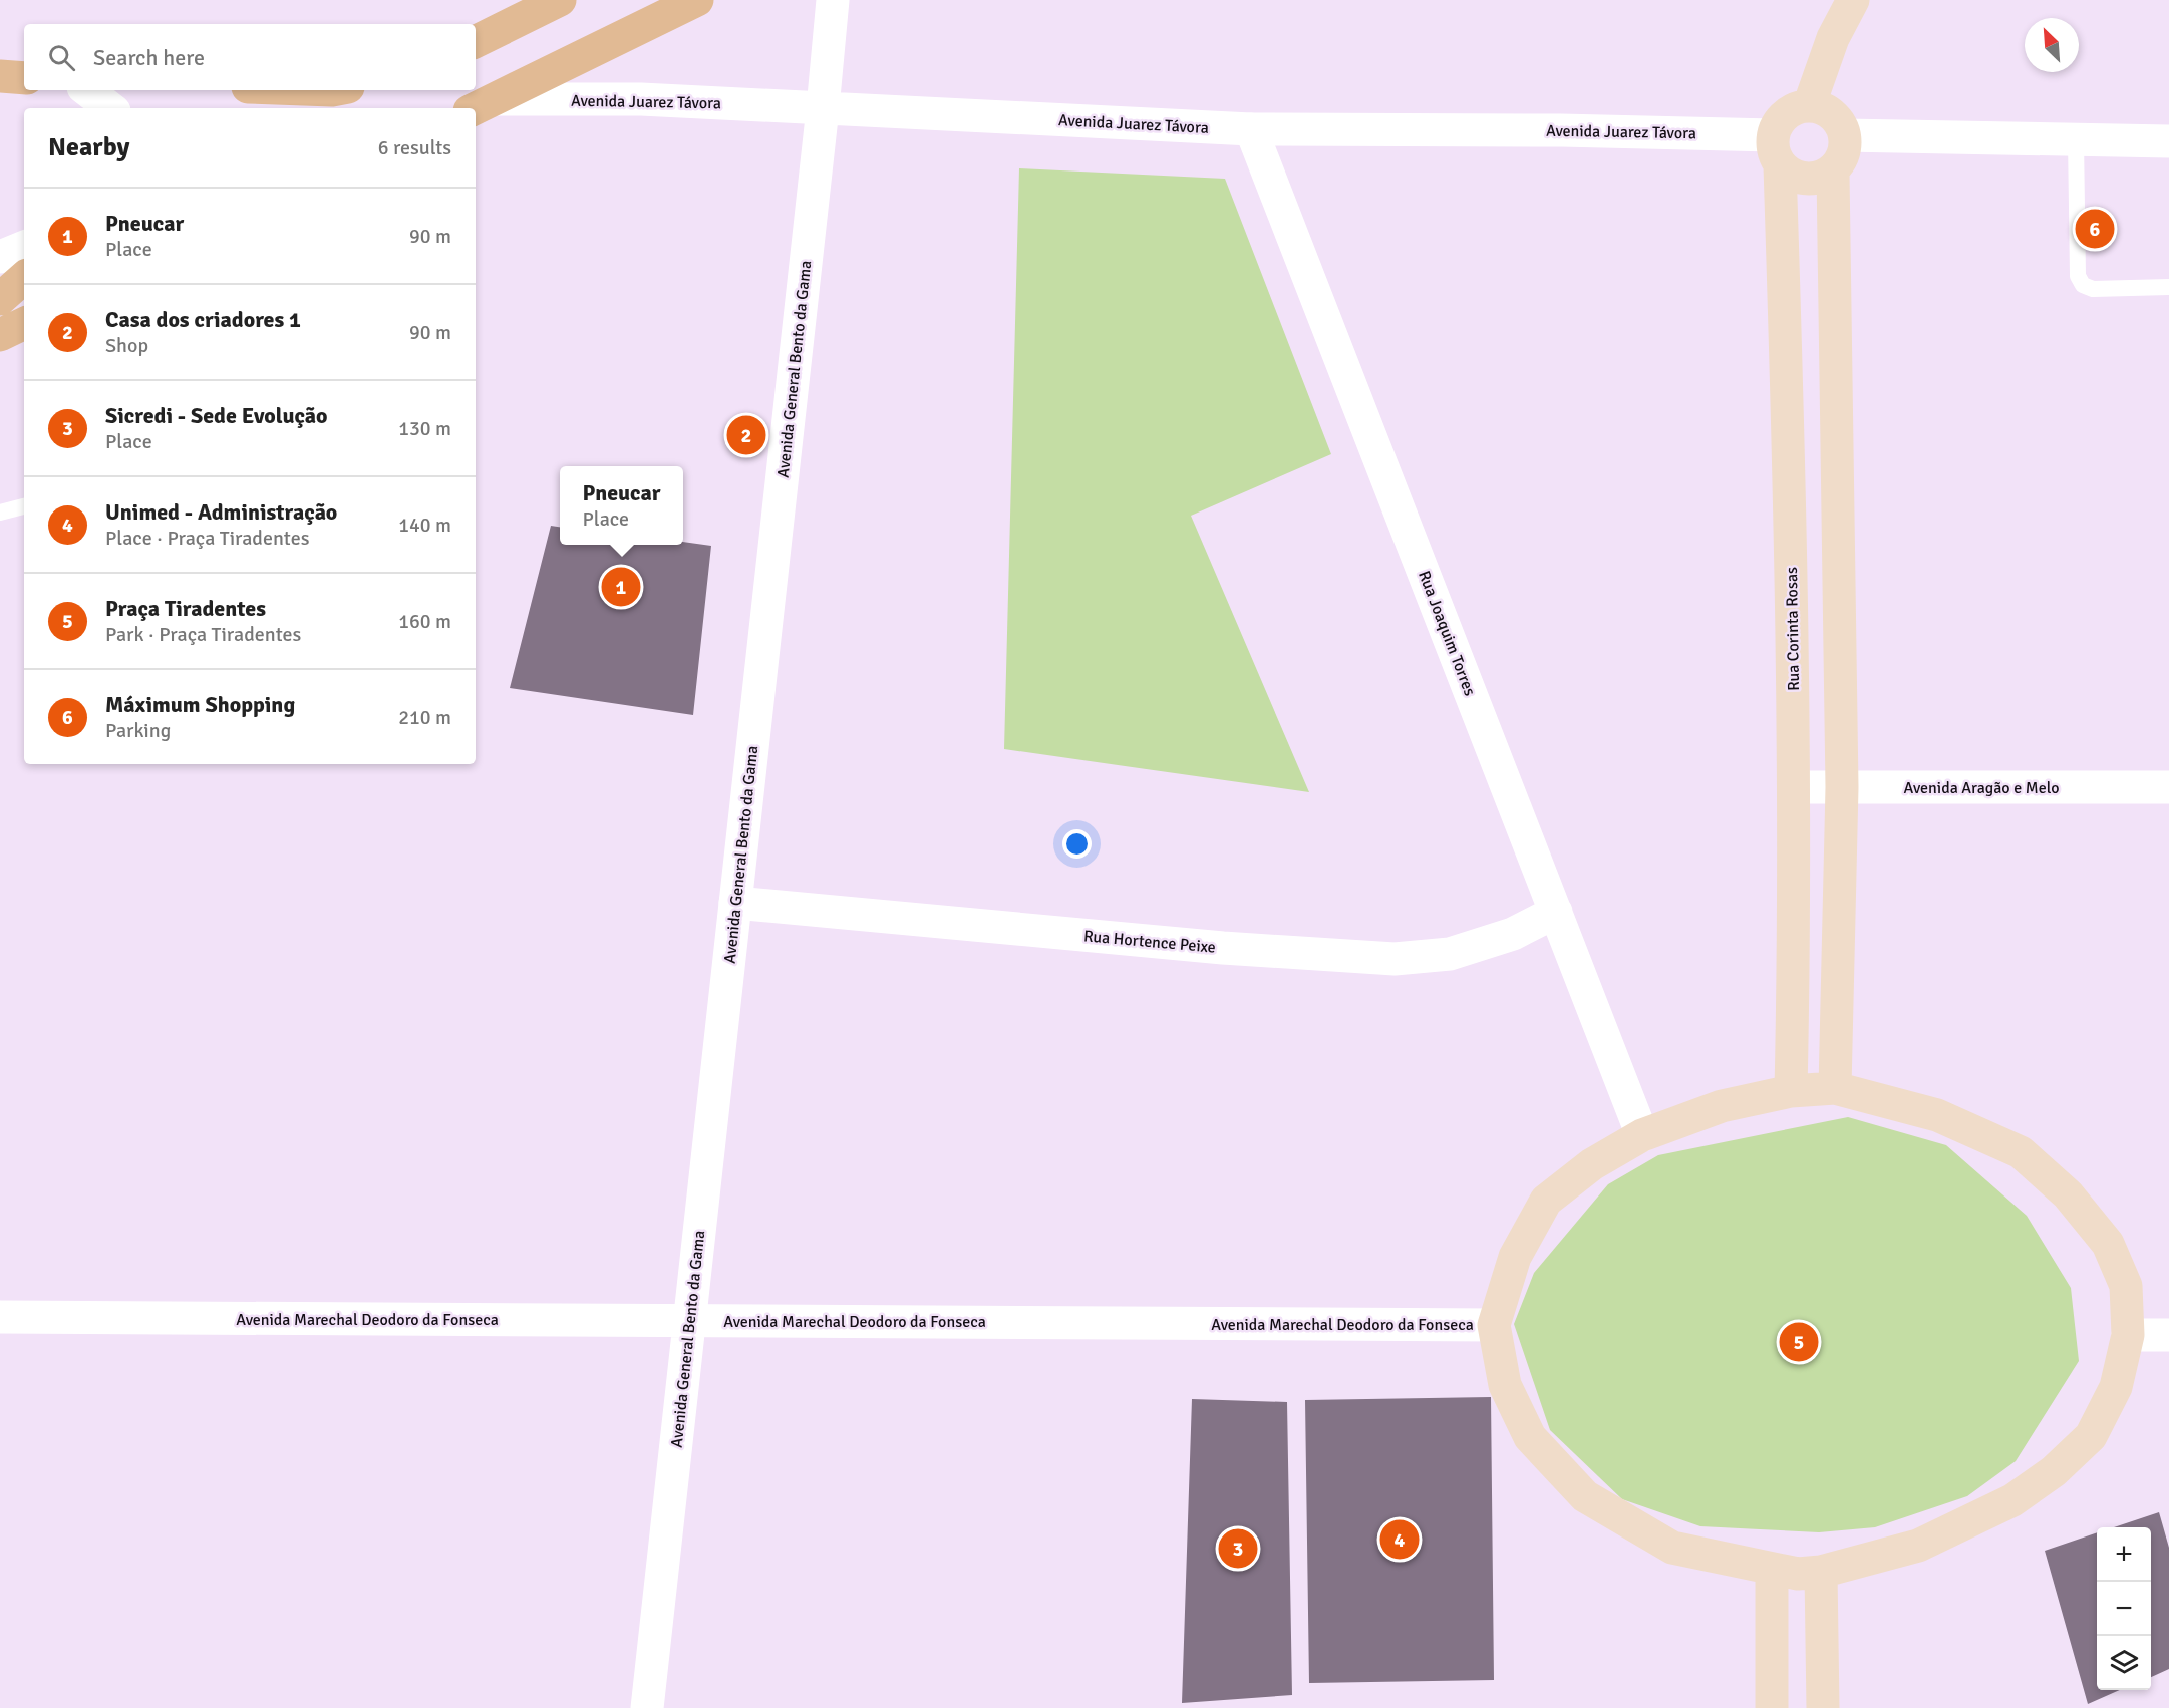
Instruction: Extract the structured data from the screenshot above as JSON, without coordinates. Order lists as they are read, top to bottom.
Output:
{
  "streets": {
    "main road": ["Rua Corinta Rosas"],
    "street": [
      "Avenida Juarez Távora",
      "Avenida General Bento da Gama",
      "Rua Joaquim Torres",
      "Avenida Aragão e Melo",
      "Rua Hortence Peixe",
      "Avenida Marechal Deodoro da Fonseca"
    ]
  },
  "crossings": [
    ["Avenida Juarez Távora", "Avenida General Bento da Gama"],
    ["Avenida Juarez Távora", "Rua Corinta Rosas"],
    ["Avenida Juarez Távora", "Rua Joaquim Torres"],
    ["Avenida General Bento da Gama", "Rua Hortence Peixe"],
    ["Avenida General Bento da Gama", "Avenida Marechal Deodoro da Fonseca"],
    ["Rua Corinta Rosas", "Avenida Aragão e Melo"],
    ["Rua Joaquim Torres", "Rua Hortence Peixe"]
  ],
  "north": "top left",
  "page": {
    "search": "Search here",
    "heading": ["Nearby", "6 results"],
    "list": [
      {
        "mark": "1",
        "name": "Pneucar",
        "note": "Place",
        "value": "90 m"
      },
      {
        "mark": "2",
        "name": "Casa dos criadores 1",
        "note": "Shop",
        "value": "90 m"
      },
      {
        "mark": "3",
        "name": "Sicredi - Sede Evolução",
        "note": "Place",
        "value": "130 m"
      },
      {
        "mark": "4",
        "name": "Unimed - Administração",
        "note": "Place · Praça Tiradentes",
        "value": "140 m"
      },
      {
        "mark": "5",
        "name": "Praça Tiradentes",
        "note": "Park · Praça Tiradentes",
        "value": "160 m"
      },
      {
        "mark": "6",
        "name": "Máximum Shopping",
        "note": "Parking",
        "value": "210 m"
      }
    ],
    "pins": [
      "6",
      "2",
      "1",
      "5",
      "4",
      "3"
    ],
    "popup": ["Pneucar", "Place"],
    "map_buttons": ["+", "−"]
  }
}
